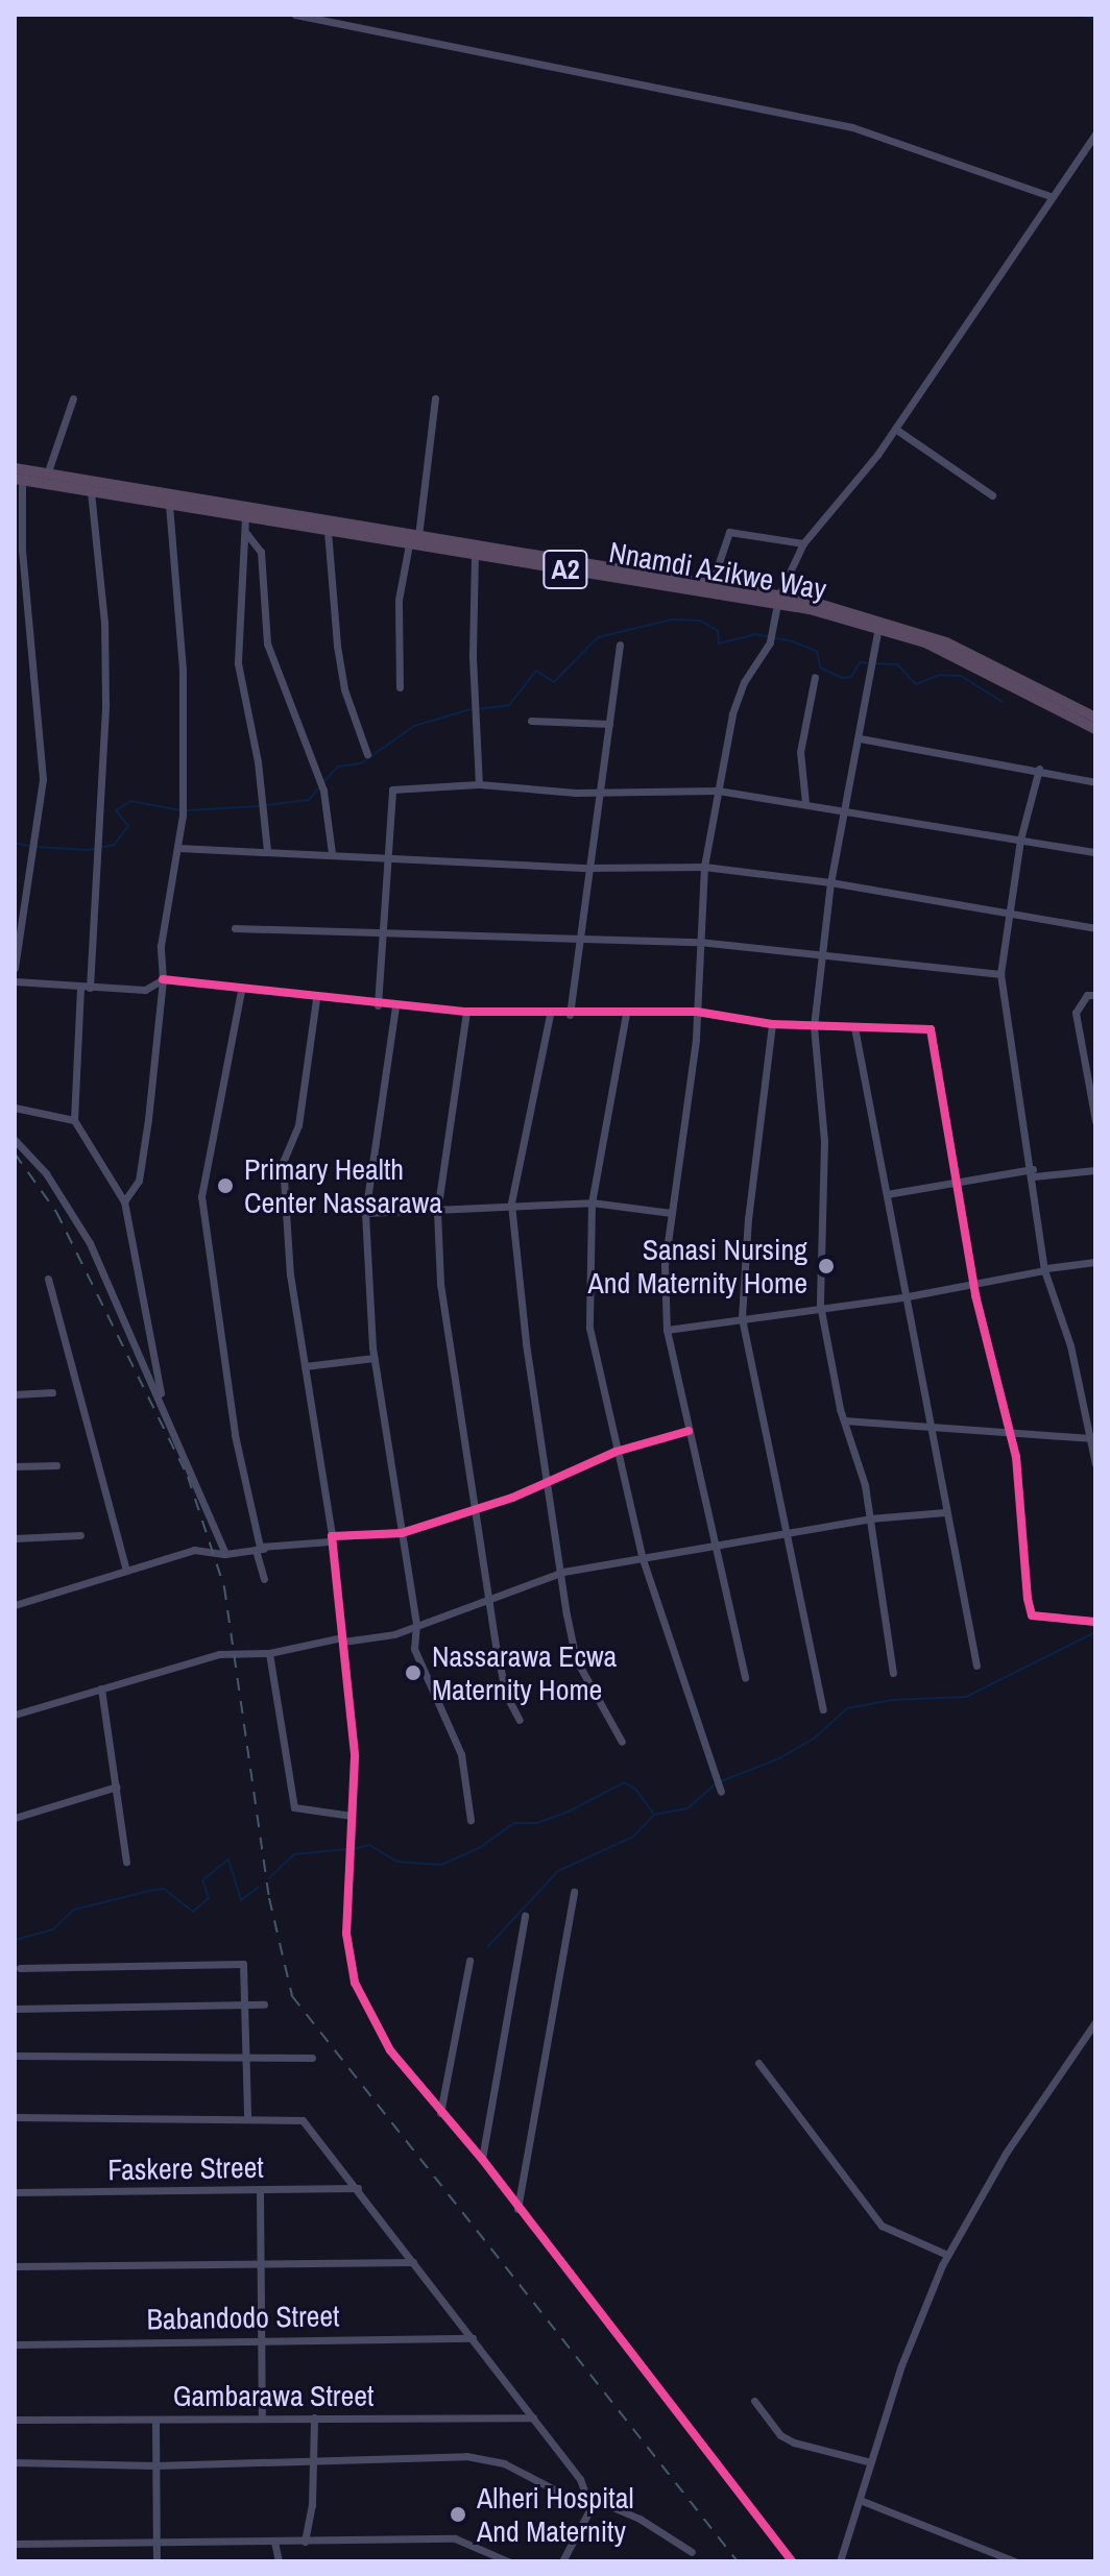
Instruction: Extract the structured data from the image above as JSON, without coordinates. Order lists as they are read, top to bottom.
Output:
{
  "streets": {
    "highway": ["A2", "Nnamdi Azikwe Way"],
    "street": ["Faskere Street", "Babandodo Street", "Gambarawa Street"]
  },
  "places": [
    "Primary Health Center Nassarawa",
    "Sanasi Nursing And Maternity Home",
    "Nassarawa Ecwa Maternity Home",
    "Alheri Hospital And Maternity"
  ]
}
